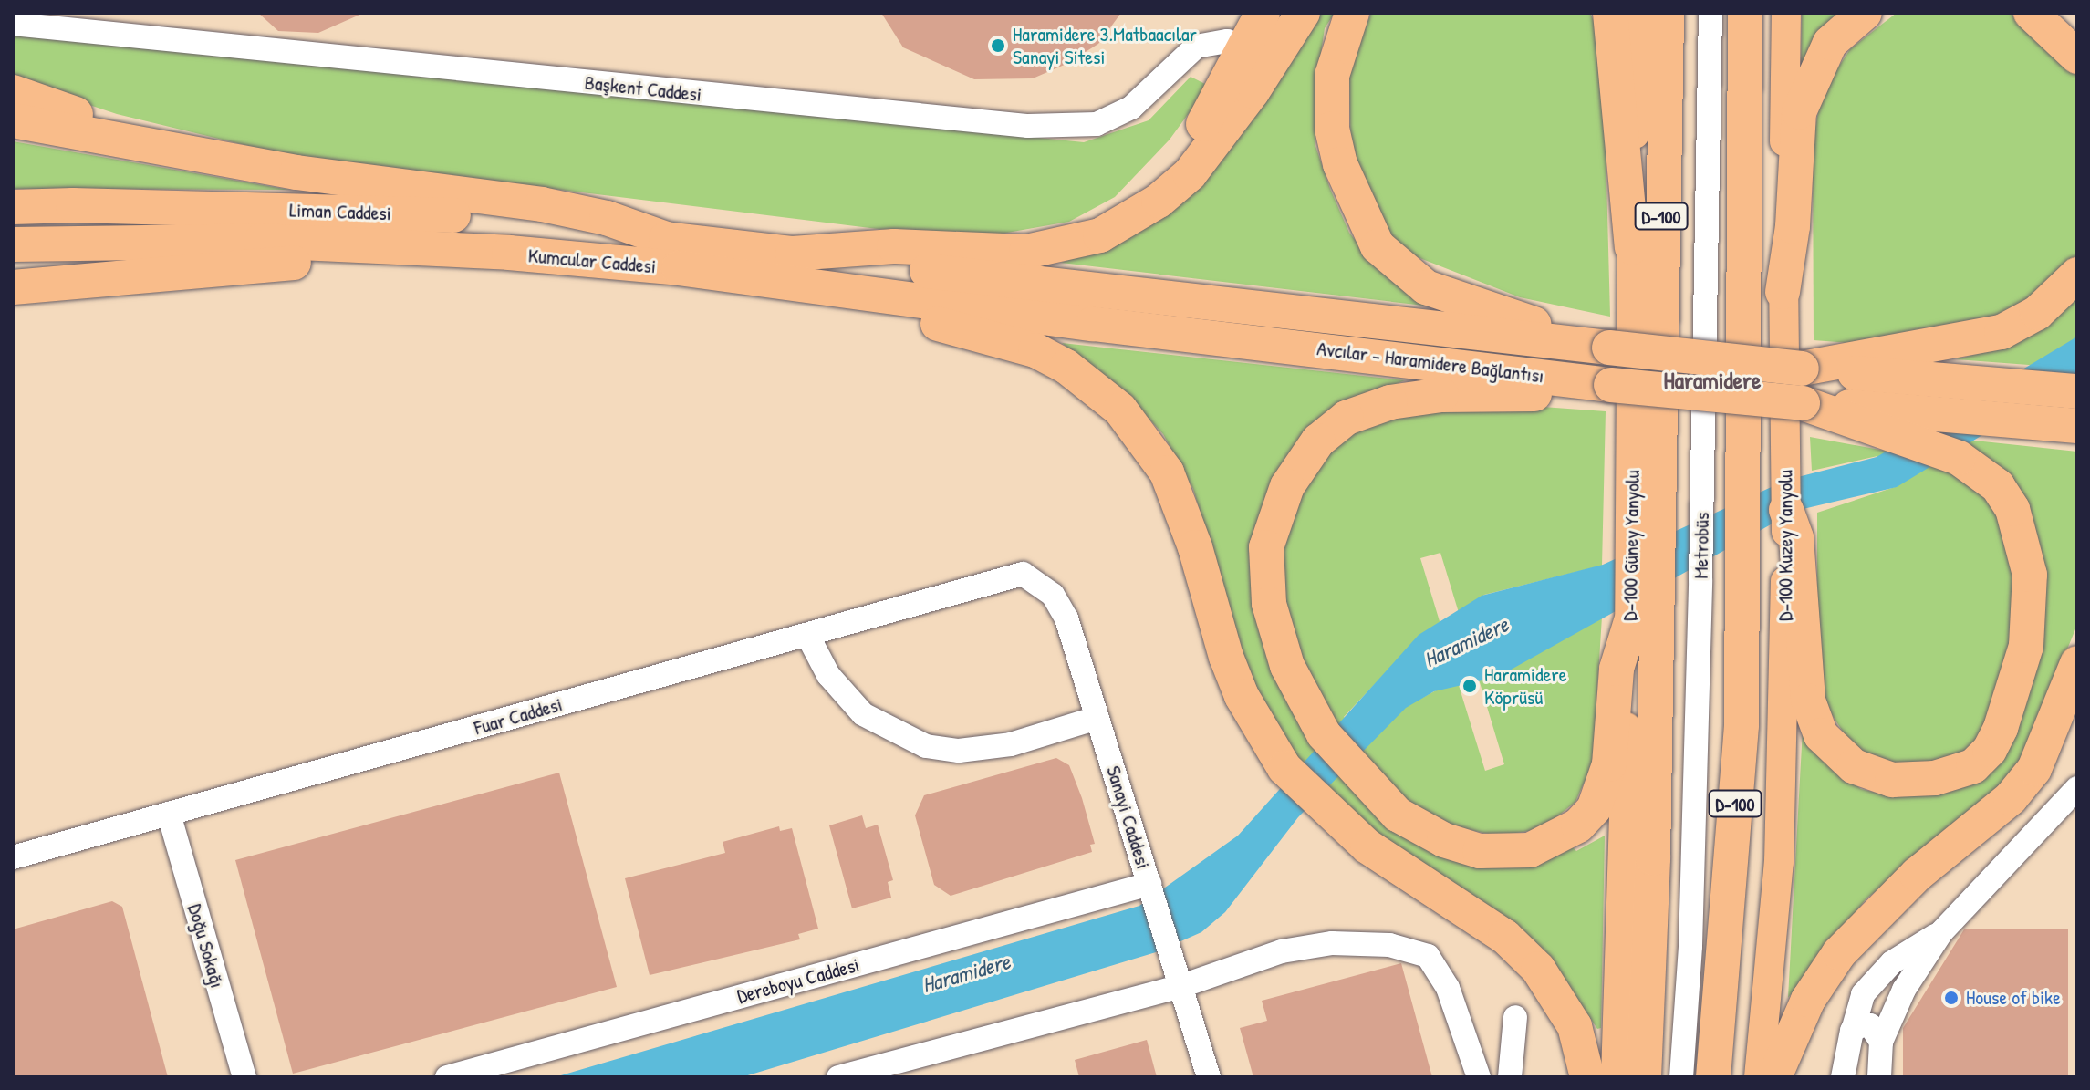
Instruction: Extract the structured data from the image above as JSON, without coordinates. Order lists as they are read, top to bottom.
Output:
{
  "streets": {
    "highway": [
      "Liman Caddesi",
      "D-100",
      "Kumcular Caddesi",
      "Avcılar - Haramidere Bağlantısı"
    ],
    "main road": ["D-100 Güney Yanyolu", "D-100 Kuzey Yanyolu"],
    "street": [
      "Başkent Caddesi",
      "Metrobüs",
      "Fuar Caddesi",
      "Sanayi Caddesi",
      "Doğu Sokağı",
      "Dereboyu Caddesi"
    ]
  },
  "crossings": [
    ["Liman Caddesi", "Kumcular Caddesi"],
    ["Kumcular Caddesi", "Avcılar - Haramidere Bağlantısı"],
    ["Fuar Caddesi", "Sanayi Caddesi"],
    ["Fuar Caddesi", "Doğu Sokağı"],
    ["Sanayi Caddesi", "Dereboyu Caddesi"]
  ],
  "districts": ["Haramidere"],
  "water": ["Haramidere"],
  "places": ["Haramidere 3.Matbaacılar Sanayi Sitesi", "Haramidere Köprüsü", "House of bike"]
}
